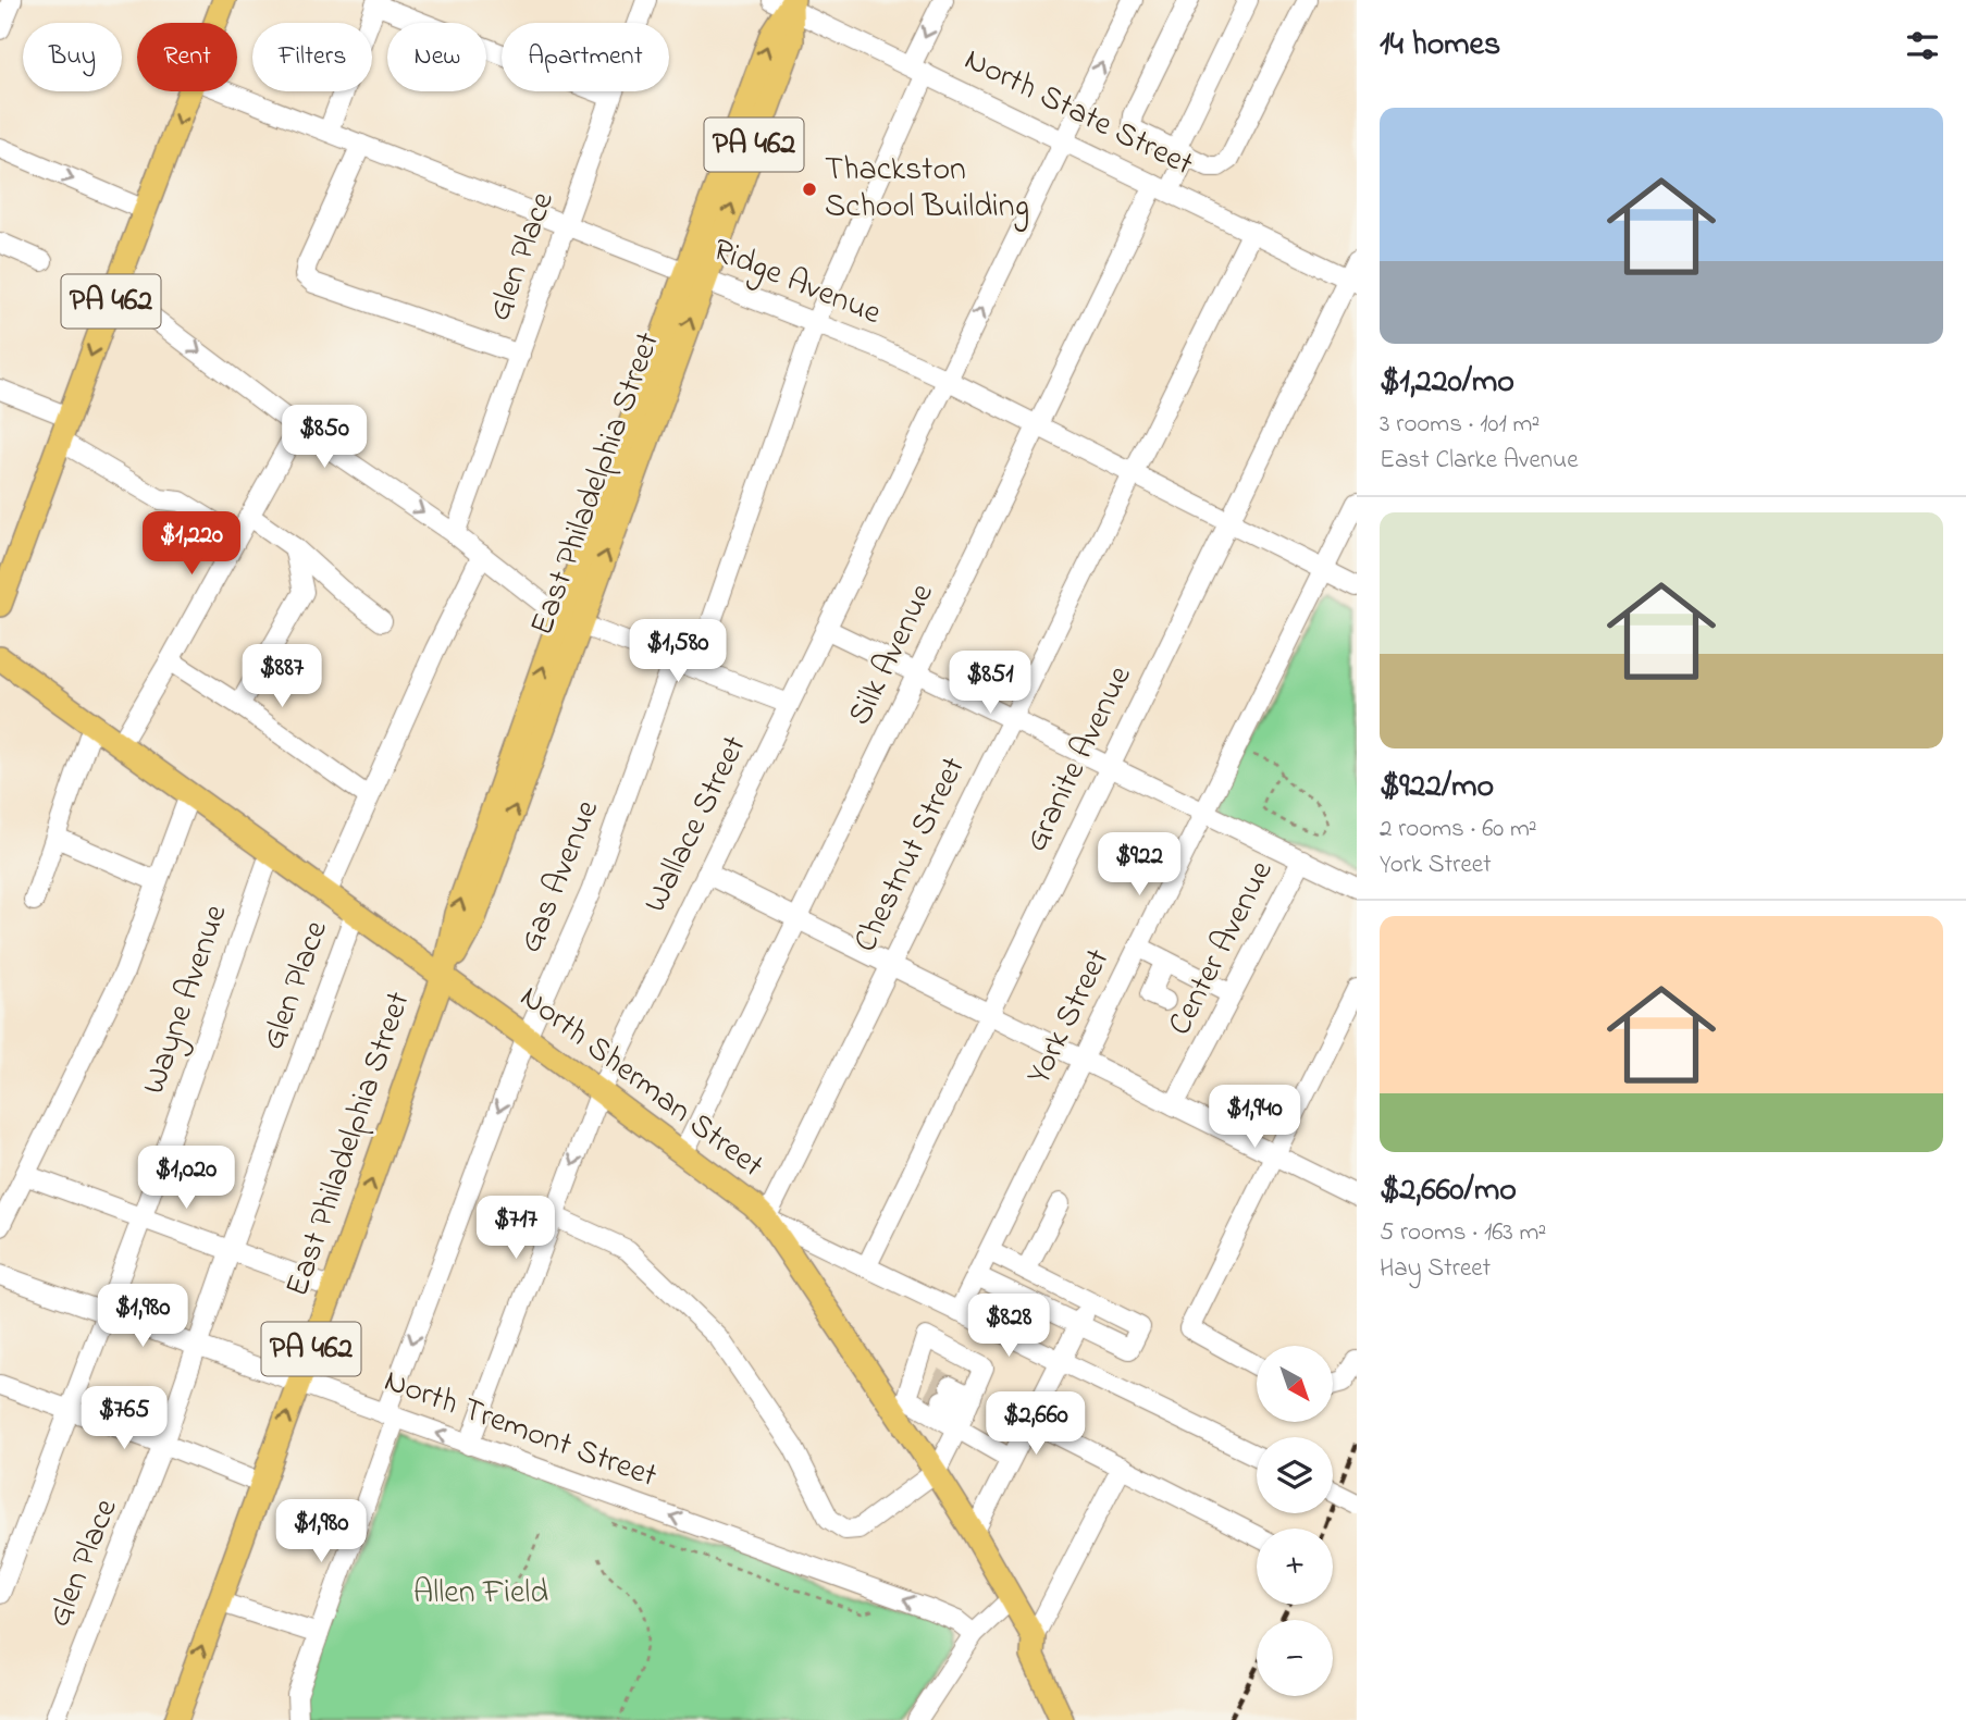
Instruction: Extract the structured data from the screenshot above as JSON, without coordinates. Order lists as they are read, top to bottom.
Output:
{
  "streets": {
    "main road": ["PA 462", "East Philadelphia Street", "North Sherman Street"],
    "street": [
      "North State Street",
      "Glen Place",
      "Ridge Avenue",
      "Silk Avenue",
      "Granite Avenue",
      "Wallace Street",
      "Chestnut Street",
      "Gas Avenue",
      "Center Avenue",
      "Wayne Avenue",
      "York Street",
      "North Tremont Street"
    ]
  },
  "crossings": [
    ["North State Street", "East Philadelphia Street"],
    ["North State Street", "Silk Avenue"],
    ["North State Street", "Granite Avenue"],
    ["North State Street", "Wallace Street"],
    ["North State Street", "Chestnut Street"],
    ["Glen Place", "Ridge Avenue"],
    ["Glen Place", "North Sherman Street"],
    ["Glen Place", "North Tremont Street"],
    ["Ridge Avenue", "East Philadelphia Street"],
    ["Ridge Avenue", "Silk Avenue"],
    ["Ridge Avenue", "Granite Avenue"],
    ["Ridge Avenue", "Wallace Street"],
    ["Ridge Avenue", "Chestnut Street"],
    ["Ridge Avenue", "York Street"],
    ["East Philadelphia Street", "North Sherman Street"],
    ["East Philadelphia Street", "North Tremont Street"],
    ["Silk Avenue", "North Sherman Street"],
    ["Wallace Street", "North Sherman Street"],
    ["Wallace Street", "North Tremont Street"],
    ["Chestnut Street", "North Sherman Street"],
    ["Gas Avenue", "North Sherman Street"],
    ["Gas Avenue", "North Tremont Street"],
    ["Wayne Avenue", "North Sherman Street"],
    ["Wayne Avenue", "North Tremont Street"]
  ],
  "one_way": ["East Philadelphia Street", "Gas Avenue", "North Tremont Street"],
  "parks": ["Allen Field"],
  "places": ["Thackston School Building"],
  "north": "bottom right",
  "page": {
    "heading": "14 homes",
    "chip": [
      "Buy",
      "Rent",
      "Filters",
      "New",
      "Apartment"
    ],
    "list": [
      {
        "name": "$1,220/mo",
        "note": "3 rooms · 101 m² · East Clarke Avenue"
      },
      {
        "name": "$922/mo",
        "note": "2 rooms · 60 m² · York Street"
      },
      {
        "name": "$2,660/mo",
        "note": "5 rooms · 163 m² · Hay Street"
      }
    ],
    "price": [
      "$850",
      "$1,220",
      "$1,580",
      "$887",
      "$851",
      "$922",
      "$1,940",
      "$1,020",
      "$717",
      "$1,980",
      "$828",
      "$765",
      "$2,660",
      "$1,980"
    ],
    "map_buttons": ["+", "−"]
  }
}
